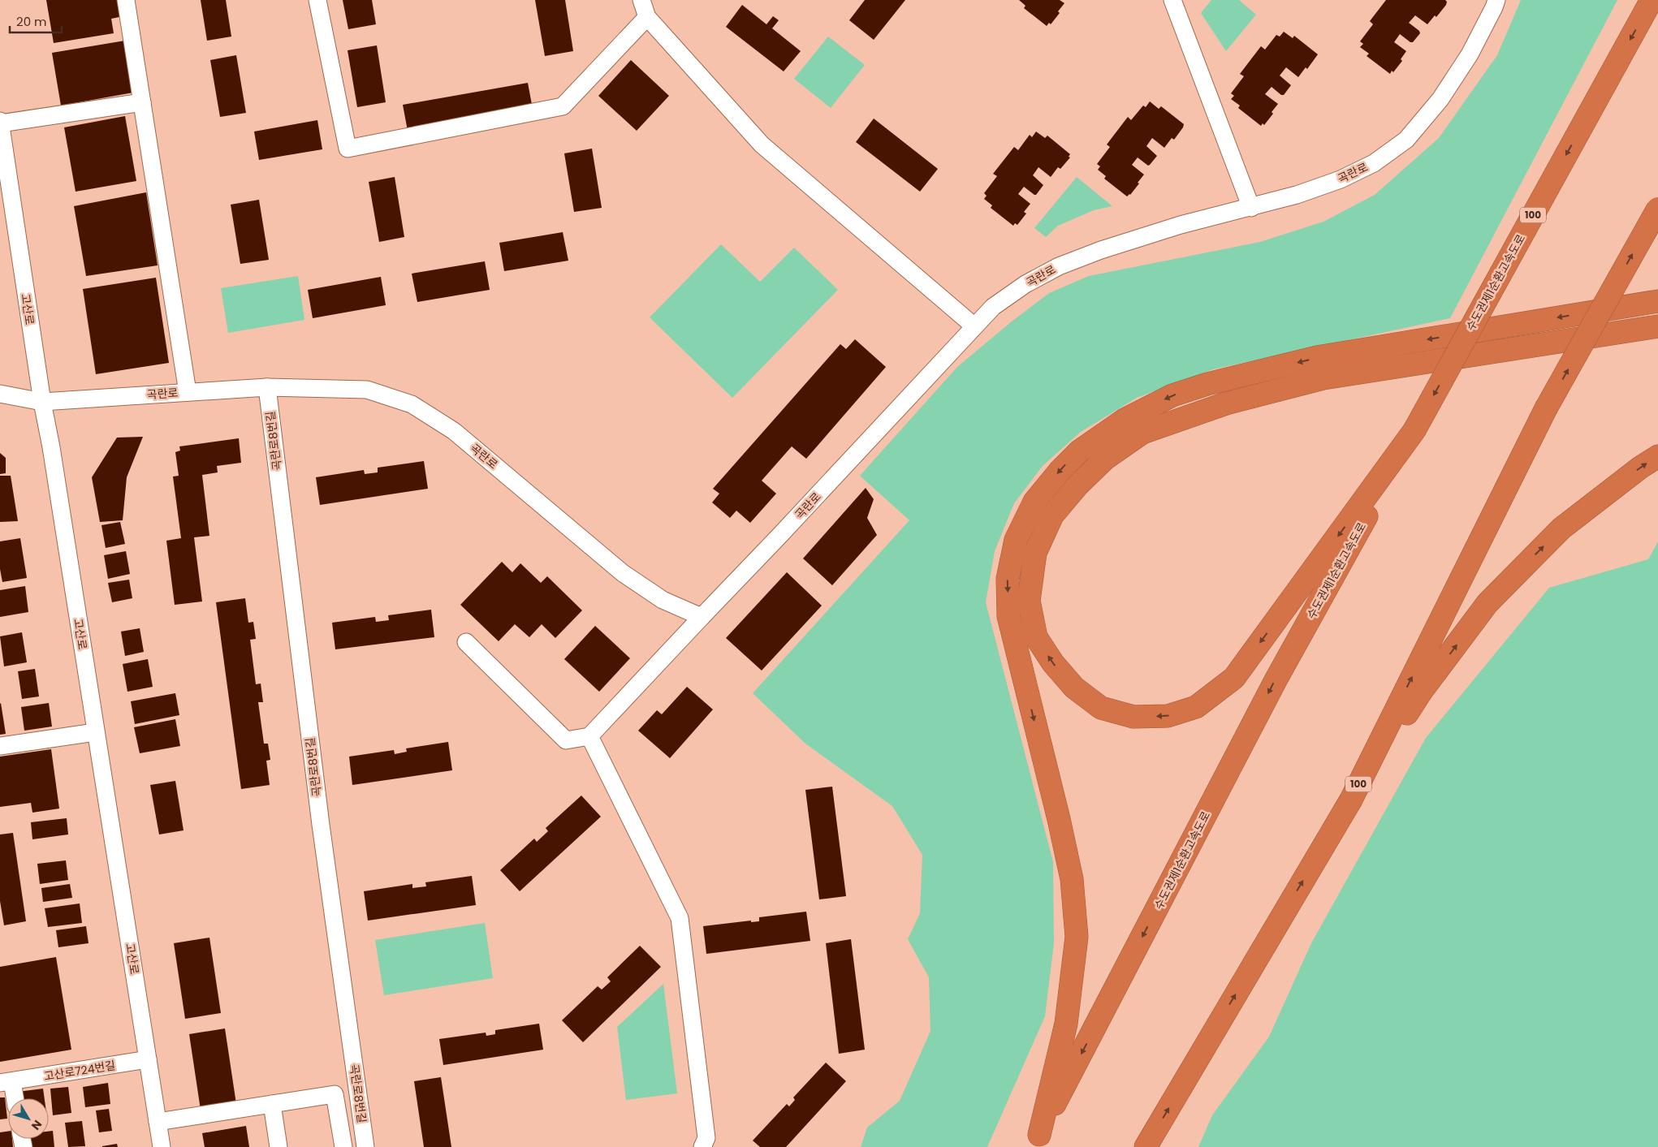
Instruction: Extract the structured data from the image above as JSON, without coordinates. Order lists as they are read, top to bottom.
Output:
{
  "streets": {
    "highway": ["100", "수도권제1순환고속도로"],
    "street": [
      "곡란로",
      "고산로",
      "곡란로8번길",
      "고산로724번길"
    ]
  },
  "crossings": [
    ["곡란로", "고산로"],
    ["곡란로", "곡란로8번길"],
    ["고산로", "고산로724번길"]
  ],
  "scale_bar": "20 m",
  "north": "bottom right"
}
